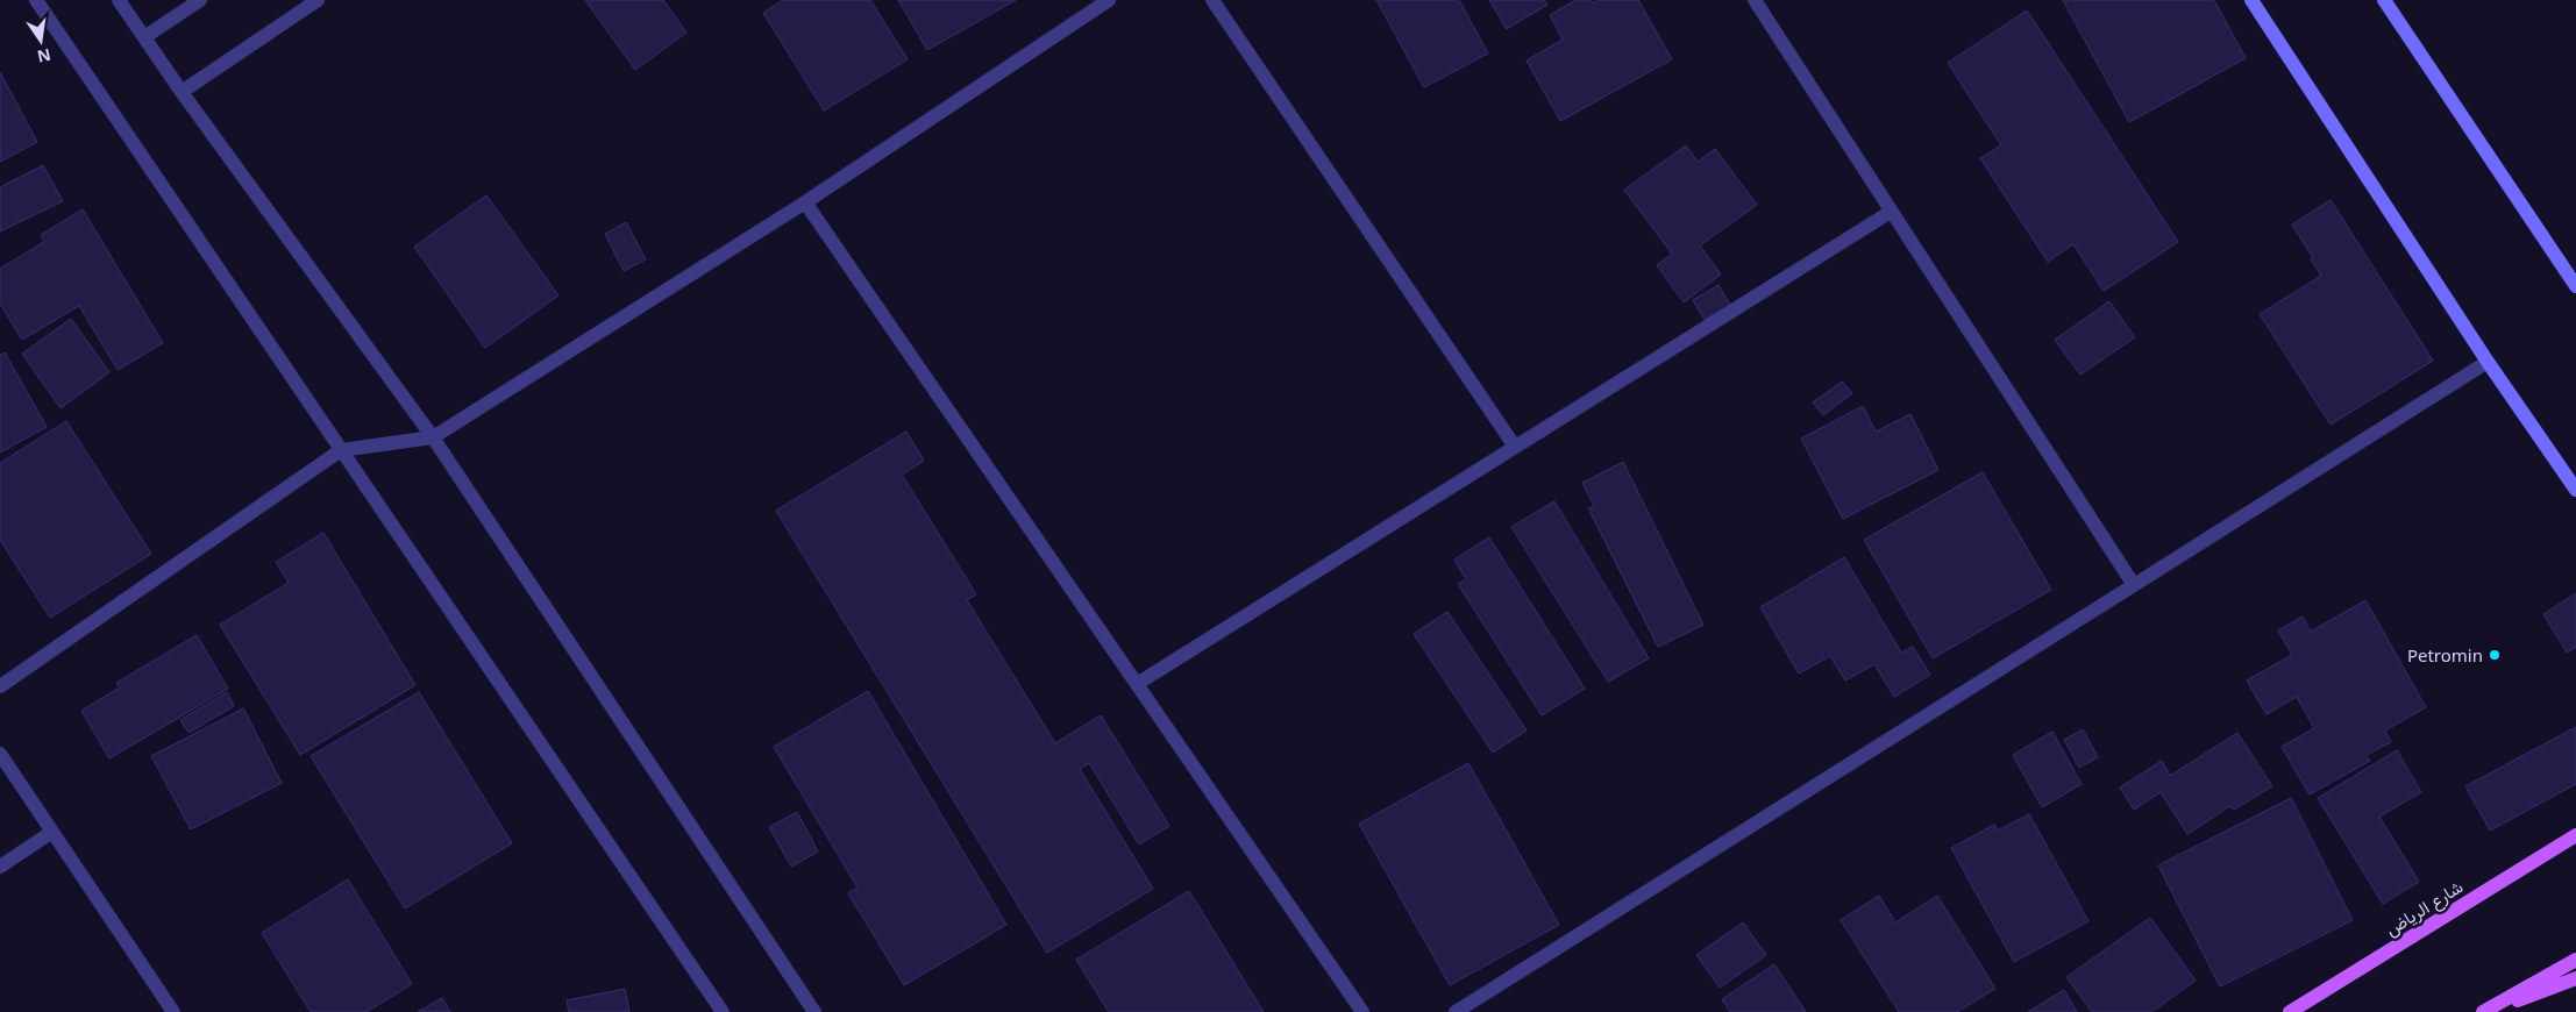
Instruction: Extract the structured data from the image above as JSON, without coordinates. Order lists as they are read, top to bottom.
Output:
{
  "streets": {
    "main road": ["شارع الرياض"]
  },
  "places": ["Petromin"],
  "north": "bottom"
}
